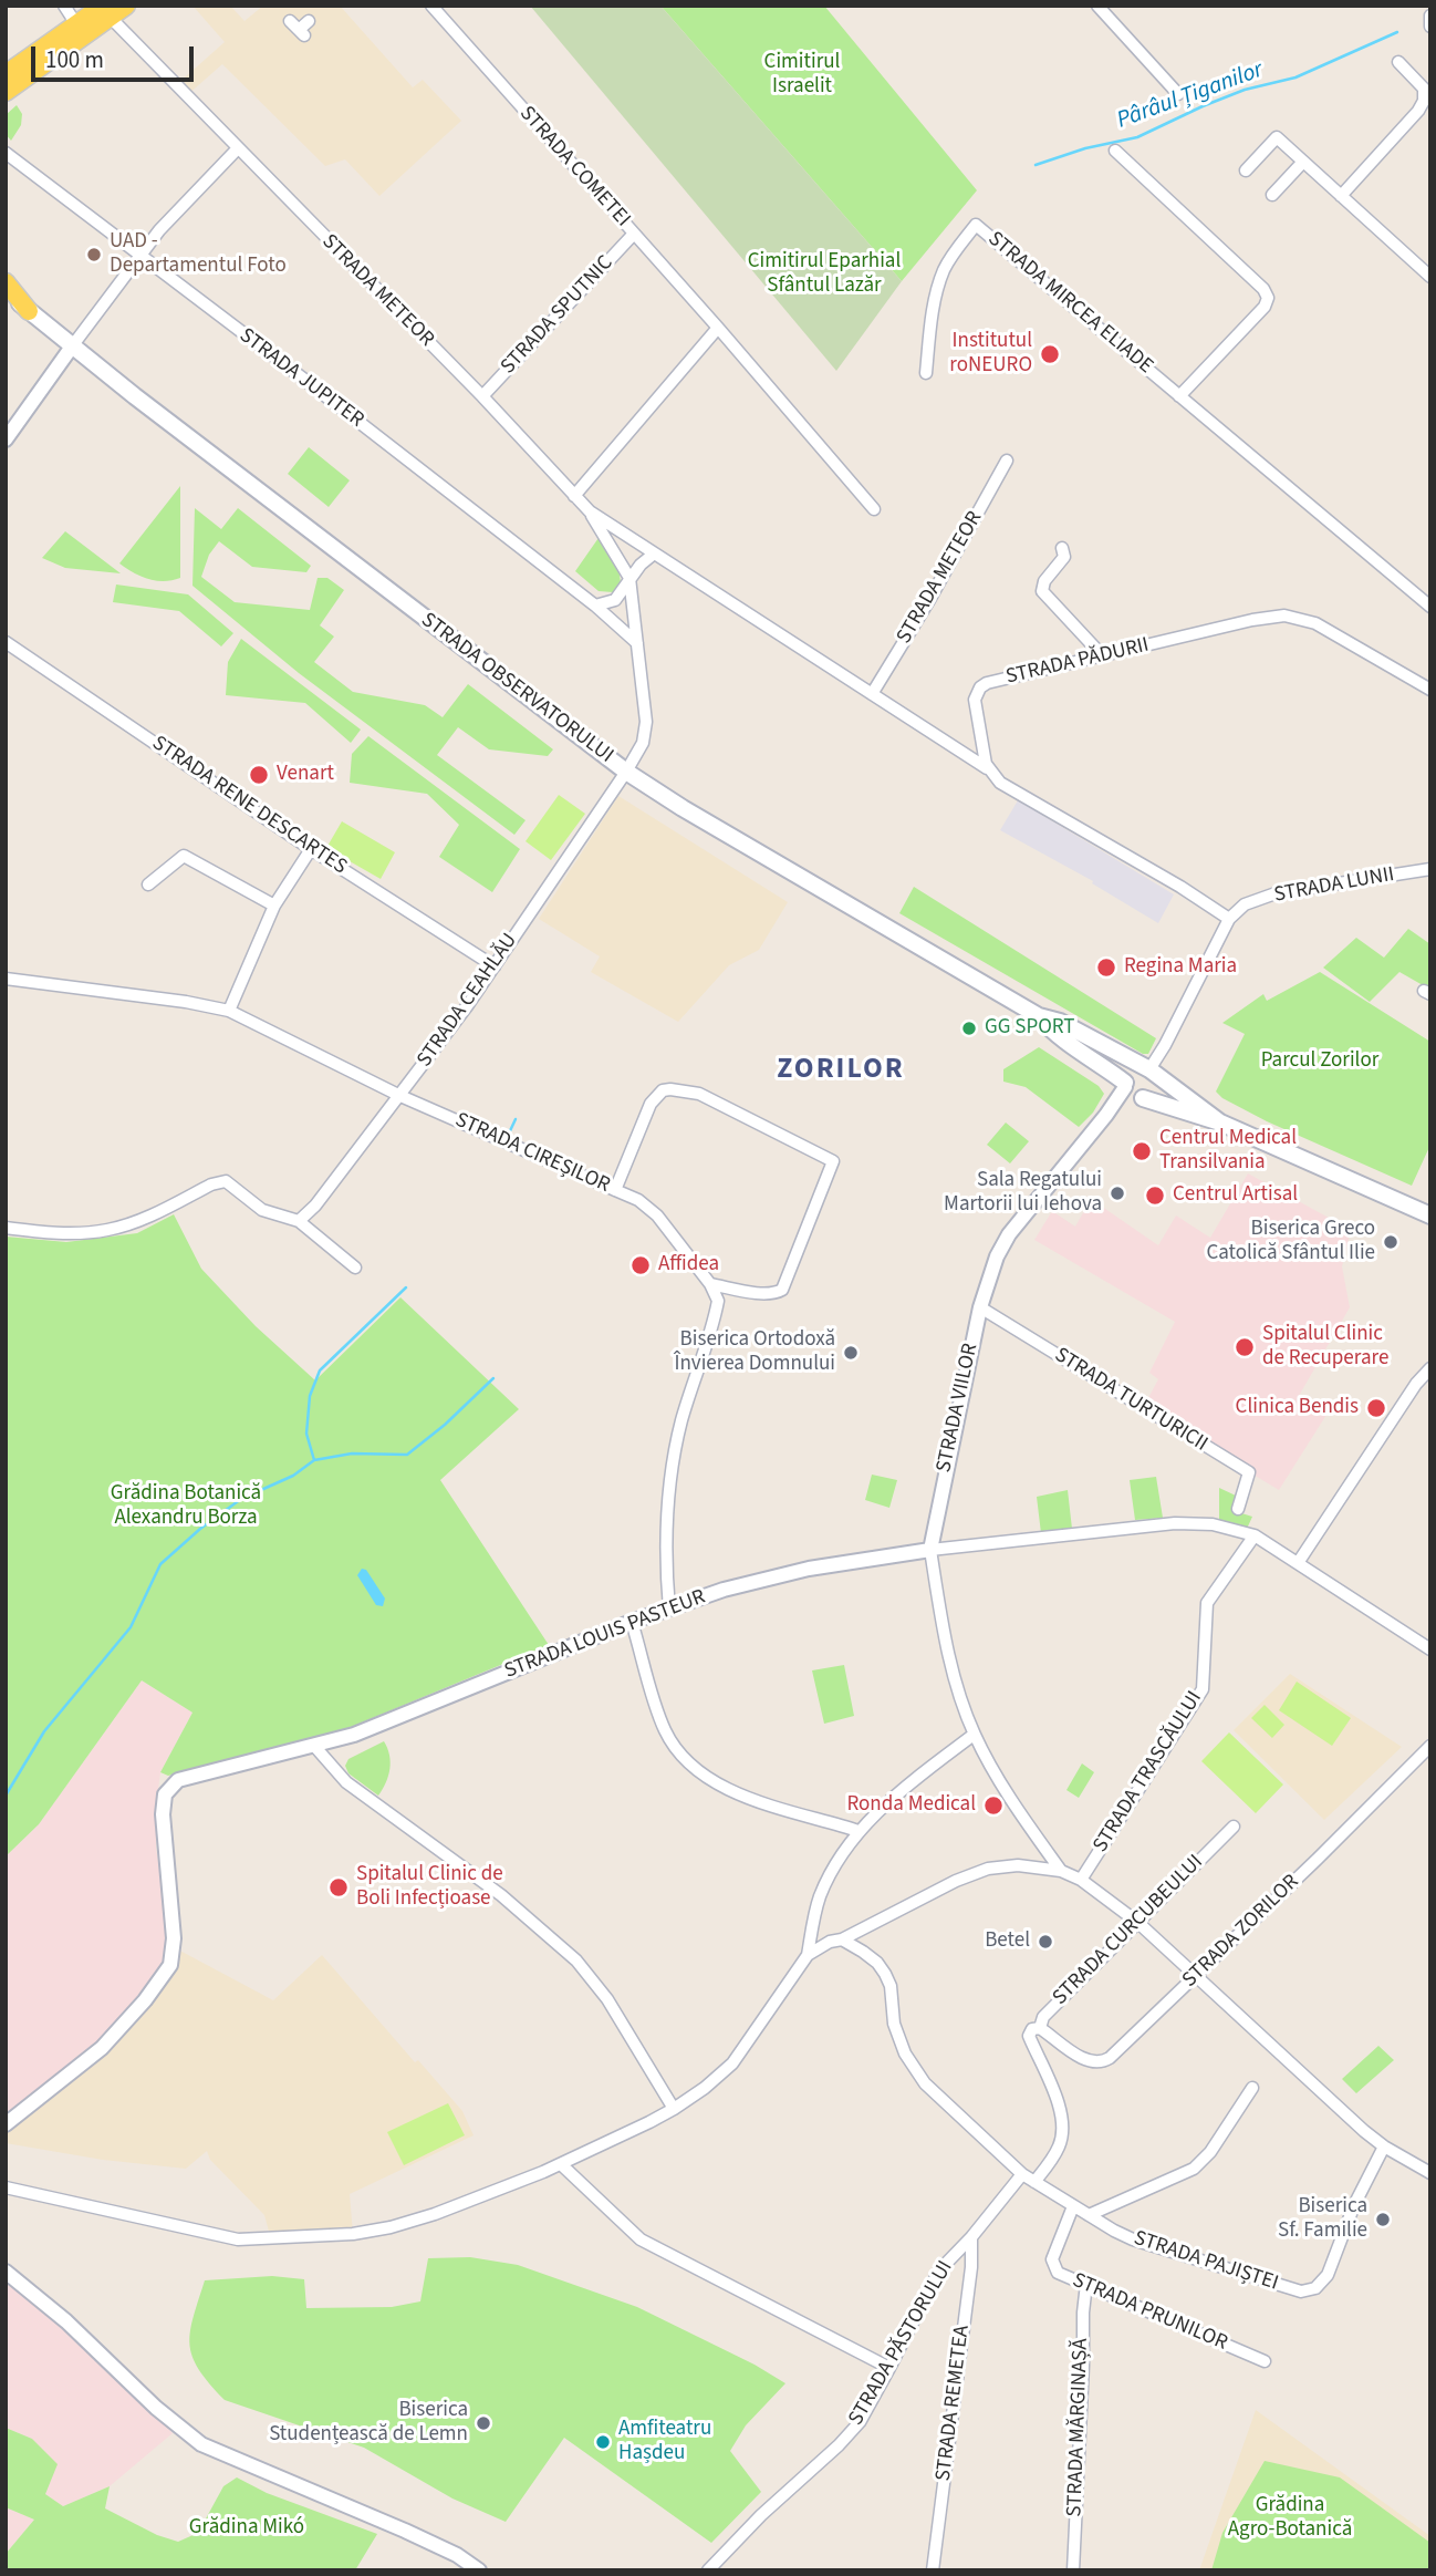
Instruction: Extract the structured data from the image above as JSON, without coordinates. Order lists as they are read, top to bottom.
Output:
{
  "streets": {
    "main road": ["STRADA OBSERVATORULUI"],
    "street": [
      "STRADA COMETEI",
      "STRADA METEOR",
      "STRADA MIRCEA ELIADE",
      "STRADA SPUTNIC",
      "STRADA JUPITER",
      "STRADA PĂDURII",
      "STRADA RENE DESCARTES",
      "STRADA LUNII",
      "STRADA CEAHLĂU",
      "STRADA CIREȘILOR",
      "STRADA TURTURICII",
      "STRADA VIILOR",
      "STRADA LOUIS PASTEUR",
      "STRADA TRASCĂULUI",
      "STRADA CURCUBEULUI",
      "STRADA ZORILOR",
      "STRADA PAJIȘTEI",
      "STRADA PRUNILOR",
      "STRADA PĂSTORULUI",
      "STRADA REMETEA",
      "STRADA MĂRGINAȘĂ"
    ]
  },
  "crossings": [
    ["STRADA COMETEI", "STRADA SPUTNIC"],
    ["STRADA METEOR", "STRADA SPUTNIC"],
    ["STRADA METEOR", "STRADA PĂDURII"],
    ["STRADA OBSERVATORULUI", "STRADA CEAHLĂU"],
    ["STRADA OBSERVATORULUI", "STRADA VIILOR"],
    ["STRADA RENE DESCARTES", "STRADA CEAHLĂU"],
    ["STRADA CEAHLĂU", "STRADA CIREȘILOR"],
    ["STRADA TURTURICII", "STRADA VIILOR"],
    ["STRADA VIILOR", "STRADA LOUIS PASTEUR"],
    ["STRADA LOUIS PASTEUR", "STRADA TRASCĂULUI"],
    ["STRADA CURCUBEULUI", "STRADA ZORILOR"],
    ["STRADA CURCUBEULUI", "STRADA PAJIȘTEI"],
    ["STRADA PAJIȘTEI", "STRADA PRUNILOR"],
    ["STRADA PAJIȘTEI", "STRADA PĂSTORULUI"],
    ["STRADA PRUNILOR", "STRADA MĂRGINAȘĂ"],
    ["STRADA PĂSTORULUI", "STRADA REMETEA"]
  ],
  "districts": ["ZORILOR"],
  "water": ["Pârâul Țiganilor"],
  "parks": [
    "Cimitirul Israelit",
    "Cimitirul Eparhial Sfântul Lazăr",
    "Parcul Zorilor",
    "Grădina Botanică Alexandru Borza",
    "Grădina Agro-Botanică",
    "Grădina Mikó"
  ],
  "places": [
    "UAD - Departamentul Foto",
    "Institutul roNEURO",
    "Venart",
    "Regina Maria",
    "GG SPORT",
    "Centrul Medical Transilvania",
    "Sala Regatului Martorii lui Iehova",
    "Centrul Artisal",
    "Biserica Greco Catolică Sfântul Ilie",
    "Affidea",
    "Spitalul Clinic de Recuperare",
    "Biserica Ortodoxă Învierea Domnului",
    "Clinica Bendis",
    "Ronda Medical",
    "Spitalul Clinic de Boli Infecțioase",
    "Betel",
    "Biserica Sf. Familie",
    "Biserica Studențească de Lemn",
    "Amfiteatru Hașdeu"
  ],
  "scale_bar": "100 m"
}
